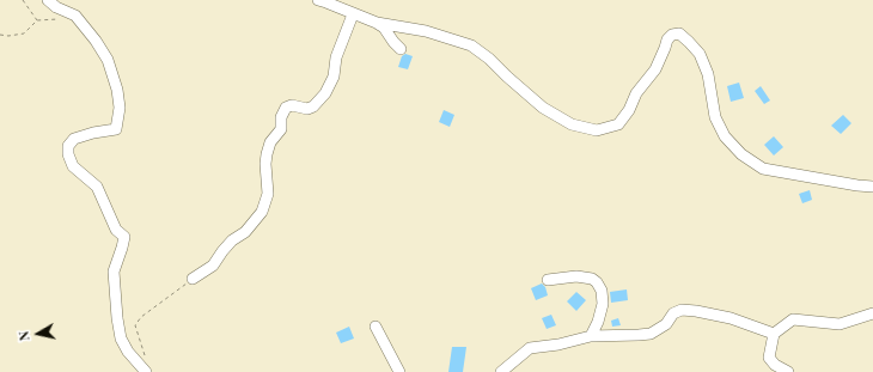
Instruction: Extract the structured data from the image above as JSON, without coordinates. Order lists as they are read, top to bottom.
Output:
{
  "north": "left"
}
